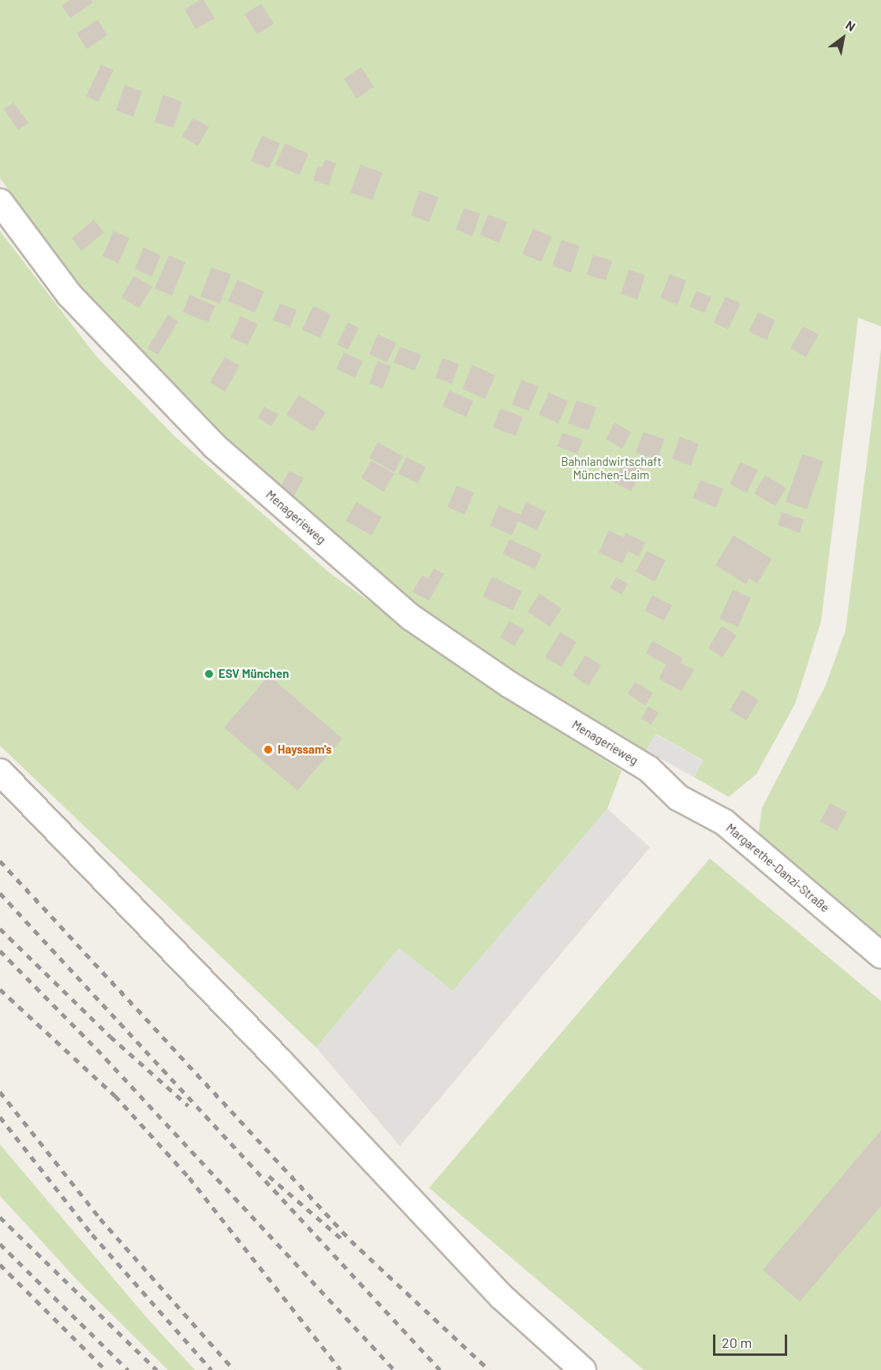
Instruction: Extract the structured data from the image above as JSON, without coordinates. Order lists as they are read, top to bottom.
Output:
{
  "streets": {
    "street": ["Menagerieweg", "Margarethe-Danzi-Straße"]
  },
  "crossings": [
    ["Menagerieweg", "Margarethe-Danzi-Straße"]
  ],
  "parks": ["Bahnlandwirtschaft München-Laim"],
  "places": ["ESV München", "Hayssam's"],
  "scale_bar": "20 m",
  "north": "top right"
}
